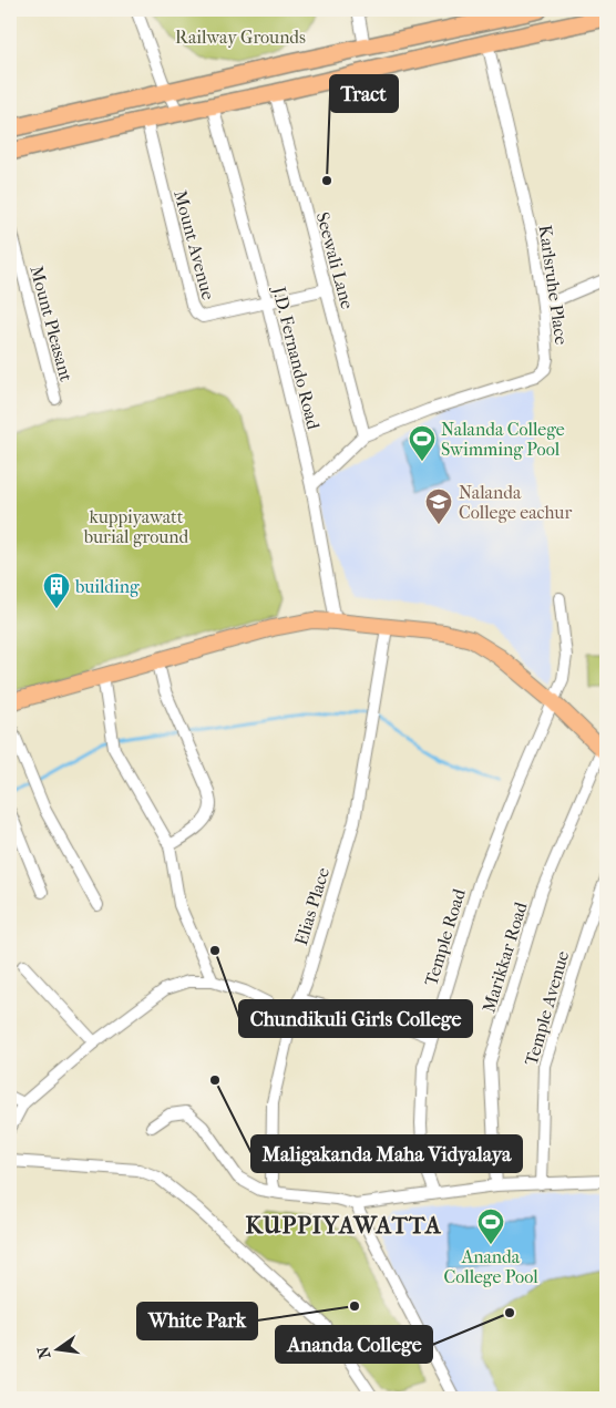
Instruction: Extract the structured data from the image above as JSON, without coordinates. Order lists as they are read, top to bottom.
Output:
{
  "streets": {
    "street": [
      "Mount Avenue",
      "Seewali Lane",
      "Karlsruhe Place",
      "Mount Pleasant",
      "J.D. Fernando Road",
      "Elias Place",
      "Temple Road",
      "Marikkar Road",
      "Temple Avenue"
    ]
  },
  "crossings": [
    ["Mount Avenue", "Seewali Lane"],
    ["Mount Avenue", "J.D. Fernando Road"],
    ["Seewali Lane", "Karlsruhe Place"],
    ["Karlsruhe Place", "J.D. Fernando Road"]
  ],
  "districts": ["KUPPIYAWATTA"],
  "parks": ["Railway Grounds", "kuppiyawatt burial ground"],
  "places": {
    "other": [
      "Tract",
      "Chundikuli Girls College",
      "Maligakanda Maha Vidyalaya",
      "White Park",
      "Ananda College"
    ],
    "sports": ["Nalanda College Swimming Pool", "Ananda College Pool"],
    "school or university": ["Nalanda College eachur"],
    "building": ["building"]
  },
  "north": "left"
}
